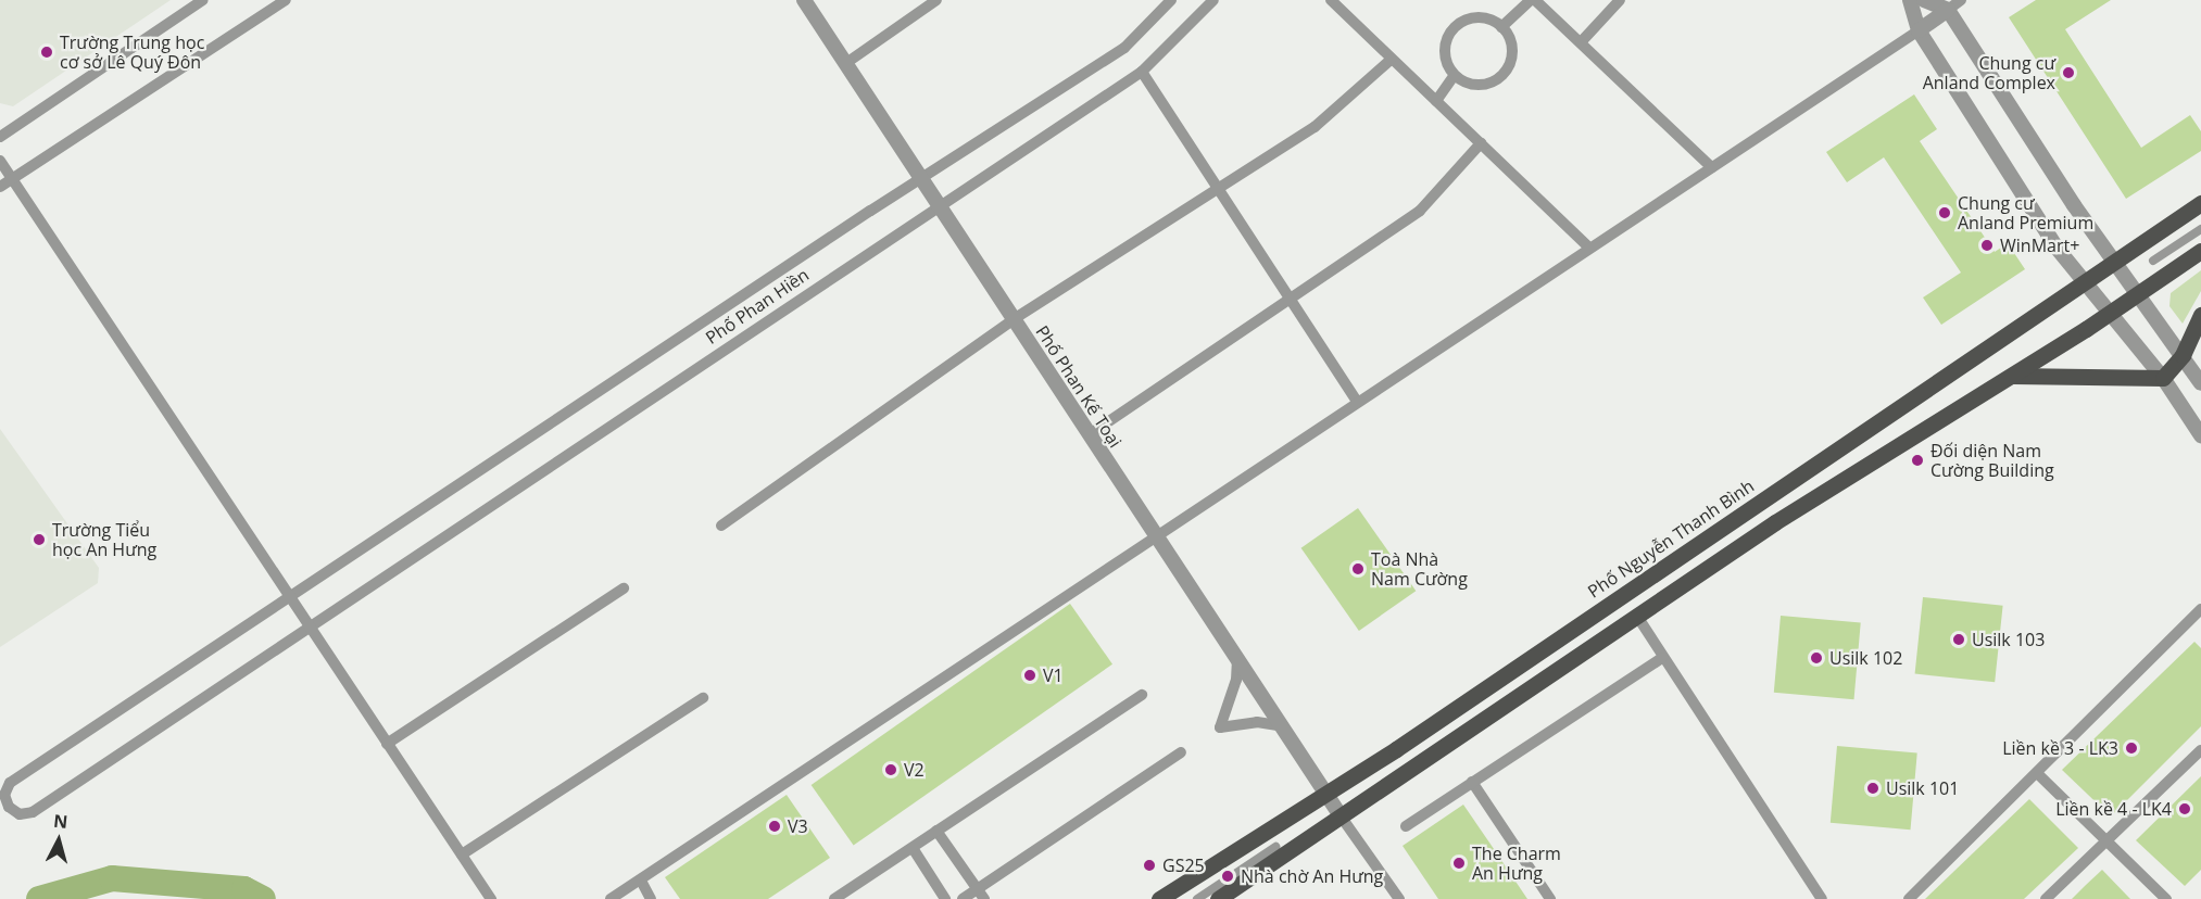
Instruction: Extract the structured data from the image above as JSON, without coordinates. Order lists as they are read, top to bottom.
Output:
{
  "streets": {
    "main road": ["Phố Nguyễn Thanh Bình"],
    "street": ["Phố Phan Hiền", "Phố Phan Kế Toại"]
  },
  "crossings": [
    ["Phố Phan Hiền", "Phố Phan Kế Toại"],
    ["Phố Phan Kế Toại", "Phố Nguyễn Thanh Bình"]
  ],
  "places": [
    "Trường Trung học cơ sở Lê Quý Đôn",
    "Chung cư Anland Complex",
    "Chung cư Anland Premium",
    "WinMart+",
    "Đối diện Nam Cường Building",
    "Trường Tiểu học An Hưng",
    "Toà Nhà Nam Cường",
    "Usilk 103",
    "Usilk 102",
    "V1",
    "Liền kề 3 - LK3",
    "V2",
    "Usilk 101",
    "Liền kề 4 - LK4",
    "V3",
    "The Charm An Hưng",
    "GS25",
    "Nhà chờ An Hưng"
  ],
  "north": "top"
}
